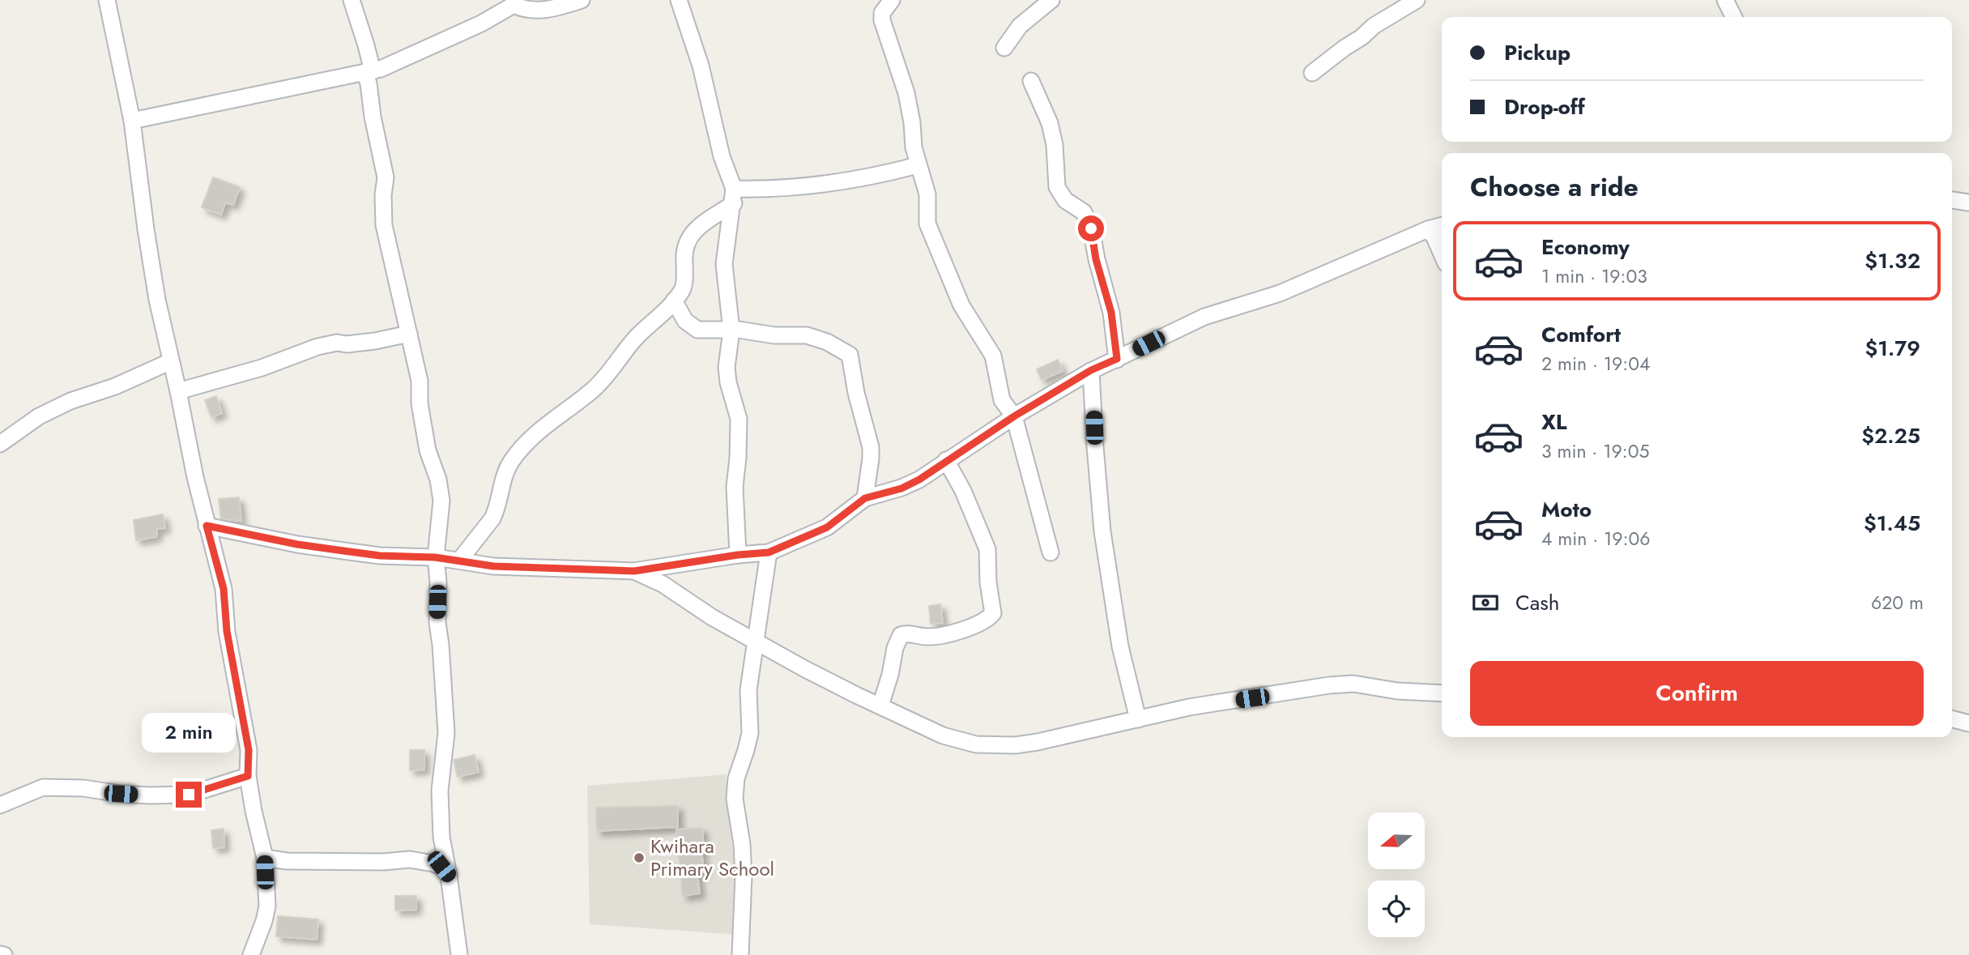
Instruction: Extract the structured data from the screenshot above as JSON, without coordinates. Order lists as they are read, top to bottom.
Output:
{
  "places": ["Kwihara Primary School"],
  "north": "left",
  "page": {
    "banner": ["Pickup", "Drop-off"],
    "heading": "Choose a ride",
    "list": [
      {
        "name": "Economy",
        "note": "1 min · 19:03",
        "value": "$1.32"
      },
      {
        "name": "Comfort",
        "note": "2 min · 19:04",
        "value": "$1.79"
      },
      {
        "name": "XL",
        "note": "3 min · 19:05",
        "value": "$2.25"
      },
      {
        "name": "Moto",
        "note": "4 min · 19:06",
        "value": "$1.45"
      }
    ],
    "pay": ["Cash", "620 m"],
    "buttons": "Confirm",
    "bubble": "2 min"
  }
}
